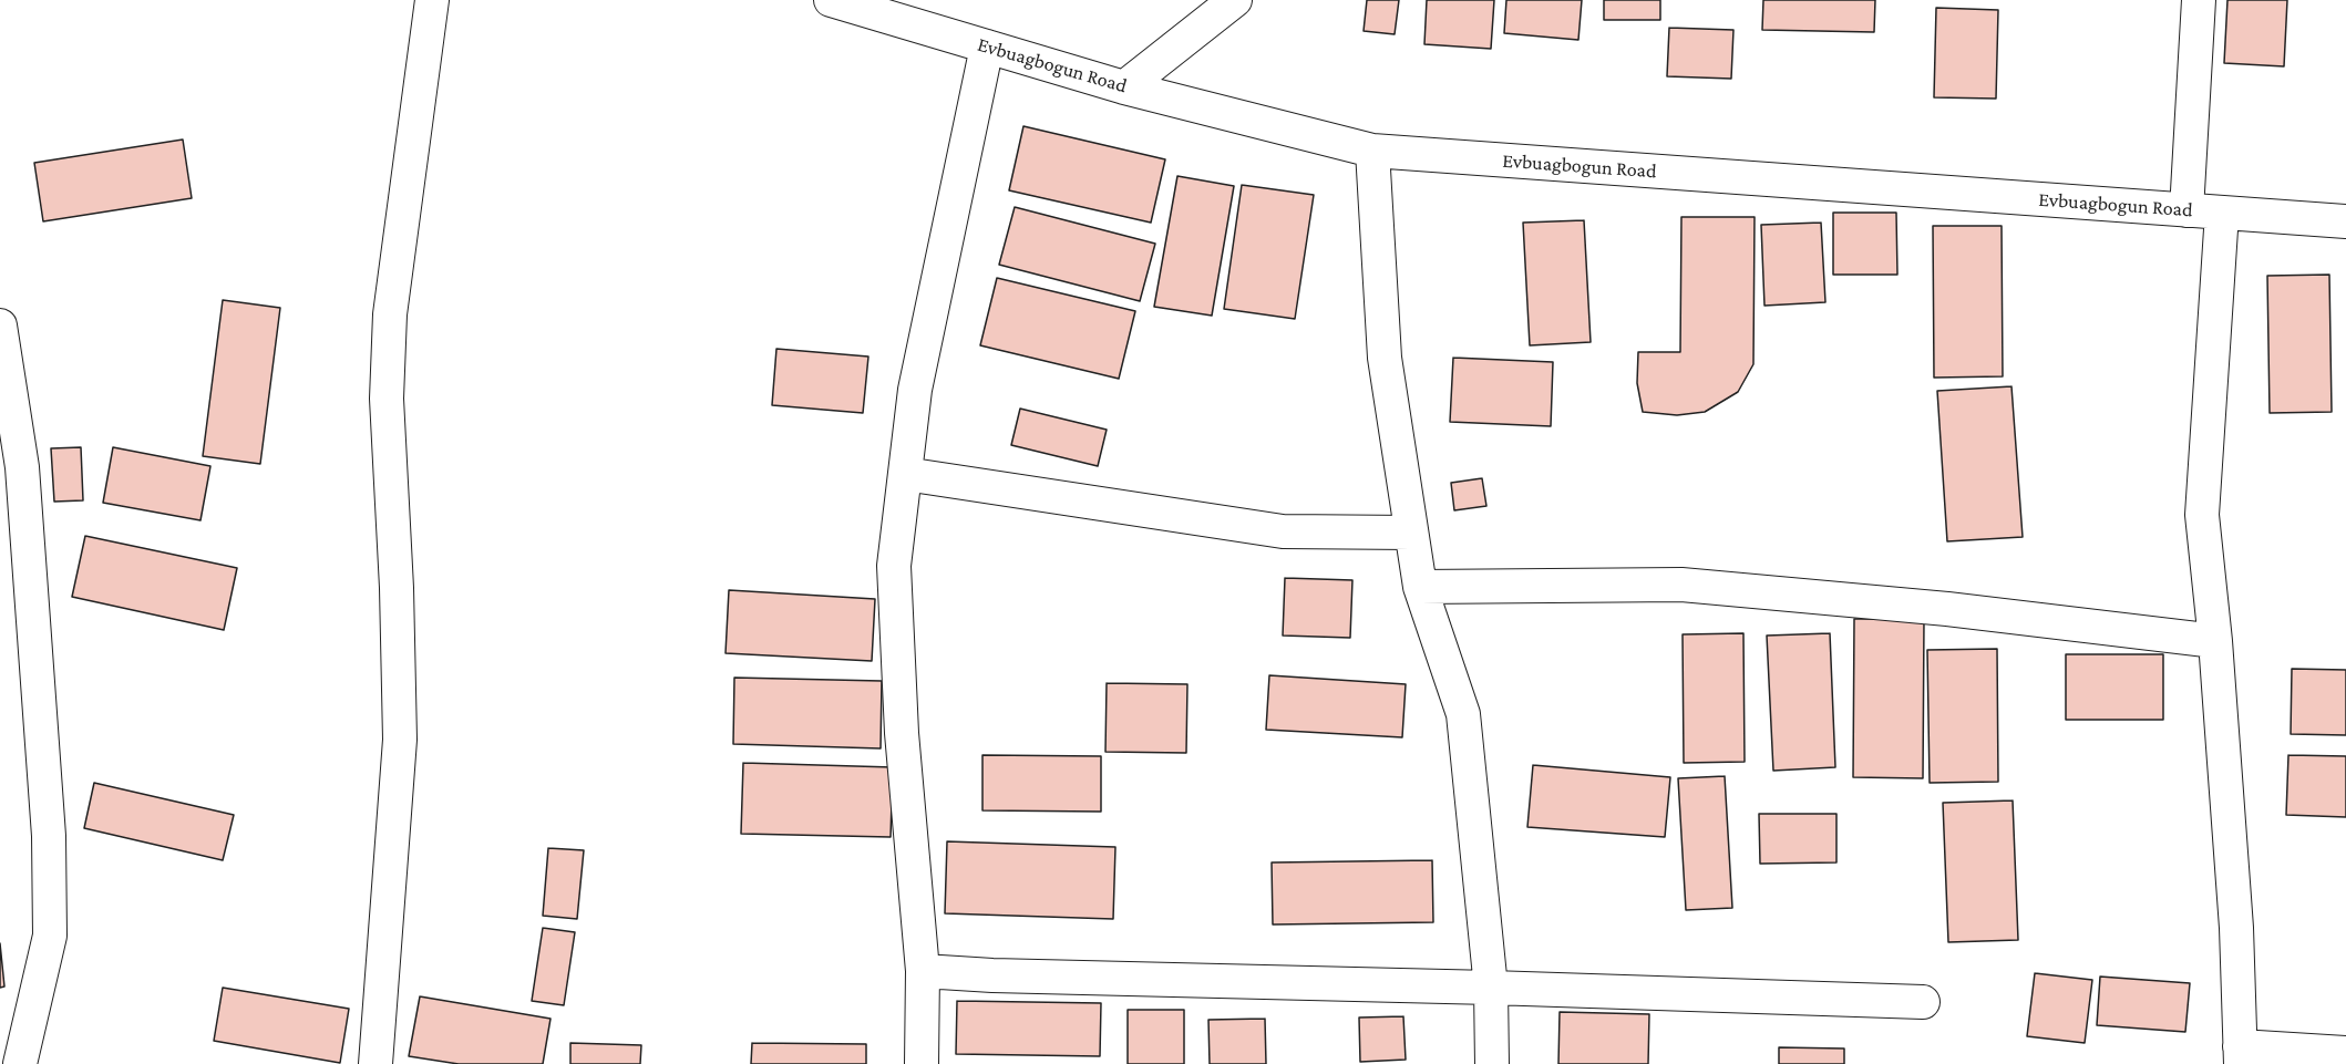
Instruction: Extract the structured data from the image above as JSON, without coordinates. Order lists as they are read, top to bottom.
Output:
{
  "streets": {
    "street": ["Evbuagbogun Road"]
  }
}
